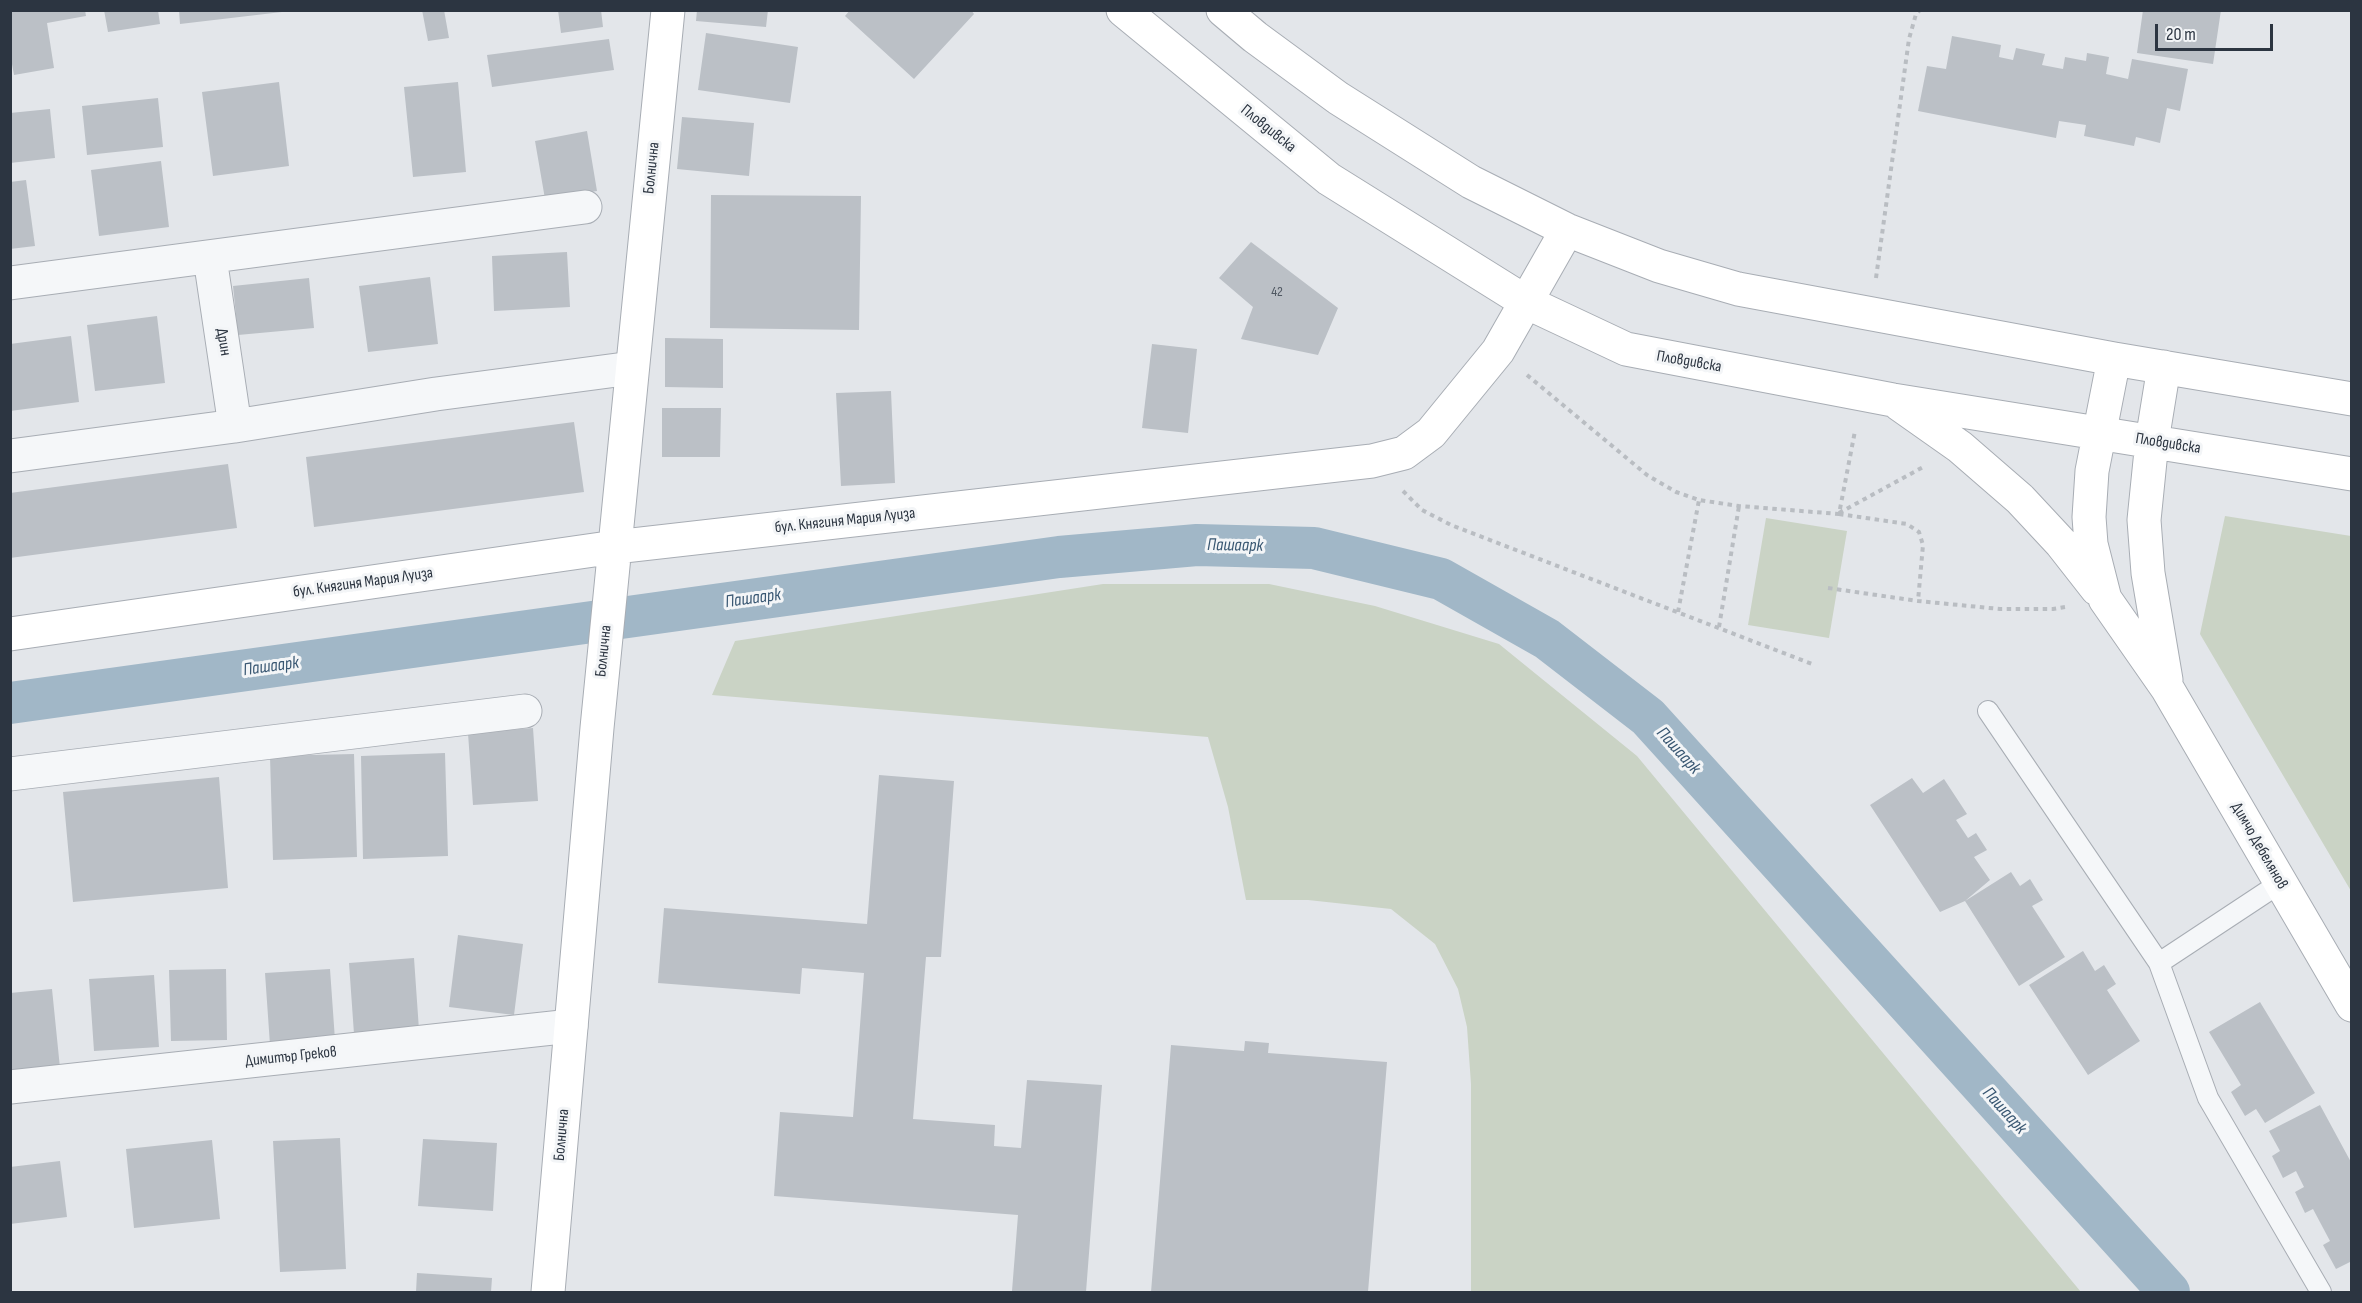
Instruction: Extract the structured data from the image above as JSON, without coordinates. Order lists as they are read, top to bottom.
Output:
{
  "streets": {
    "street": [
      "Пловдивска",
      "Болнична",
      "Дрин",
      "бул. Княгиня Мария Луиза",
      "Димчо Дебелянов",
      "Димитър Греков"
    ]
  },
  "crossings": [
    ["Пловдивска", "бул. Княгиня Мария Луиза"],
    ["Пловдивска", "Димчо Дебелянов"],
    ["Болнична", "бул. Княгиня Мария Луиза"],
    ["Болнична", "Димитър Греков"]
  ],
  "water": ["Пашаарк"],
  "house_numbers": ["42"],
  "scale_bar": "20 m"
}
